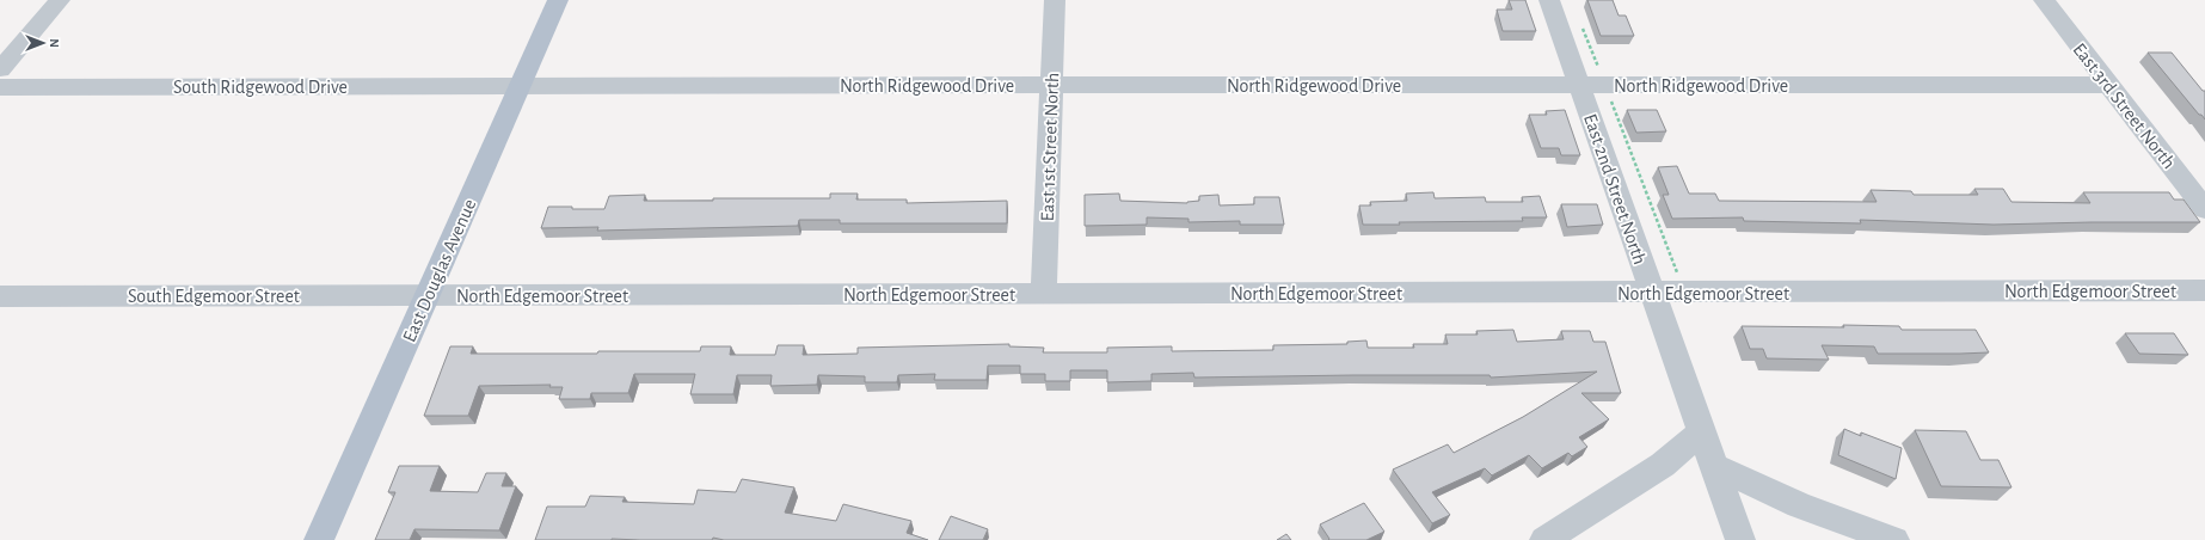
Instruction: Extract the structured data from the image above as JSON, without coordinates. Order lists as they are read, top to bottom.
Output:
{
  "streets": {
    "main road": ["East Douglas Avenue"],
    "street": [
      "North Ridgewood Drive",
      "South Ridgewood Drive",
      "East 3rd Street North",
      "East 1st Street North",
      "East 2nd Street North",
      "North Edgemoor Street",
      "South Edgemoor Street"
    ]
  },
  "crossings": [
    ["North Ridgewood Drive", "South Ridgewood Drive"],
    ["North Ridgewood Drive", "East 3rd Street North"],
    ["North Ridgewood Drive", "East 1st Street North"],
    ["North Ridgewood Drive", "East 2nd Street North"],
    ["North Ridgewood Drive", "East Douglas Avenue"],
    ["South Ridgewood Drive", "East Douglas Avenue"],
    ["East 1st Street North", "North Edgemoor Street"],
    ["East 2nd Street North", "North Edgemoor Street"],
    ["East Douglas Avenue", "North Edgemoor Street"],
    ["East Douglas Avenue", "South Edgemoor Street"],
    ["North Edgemoor Street", "South Edgemoor Street"]
  ],
  "north": "right"
}
